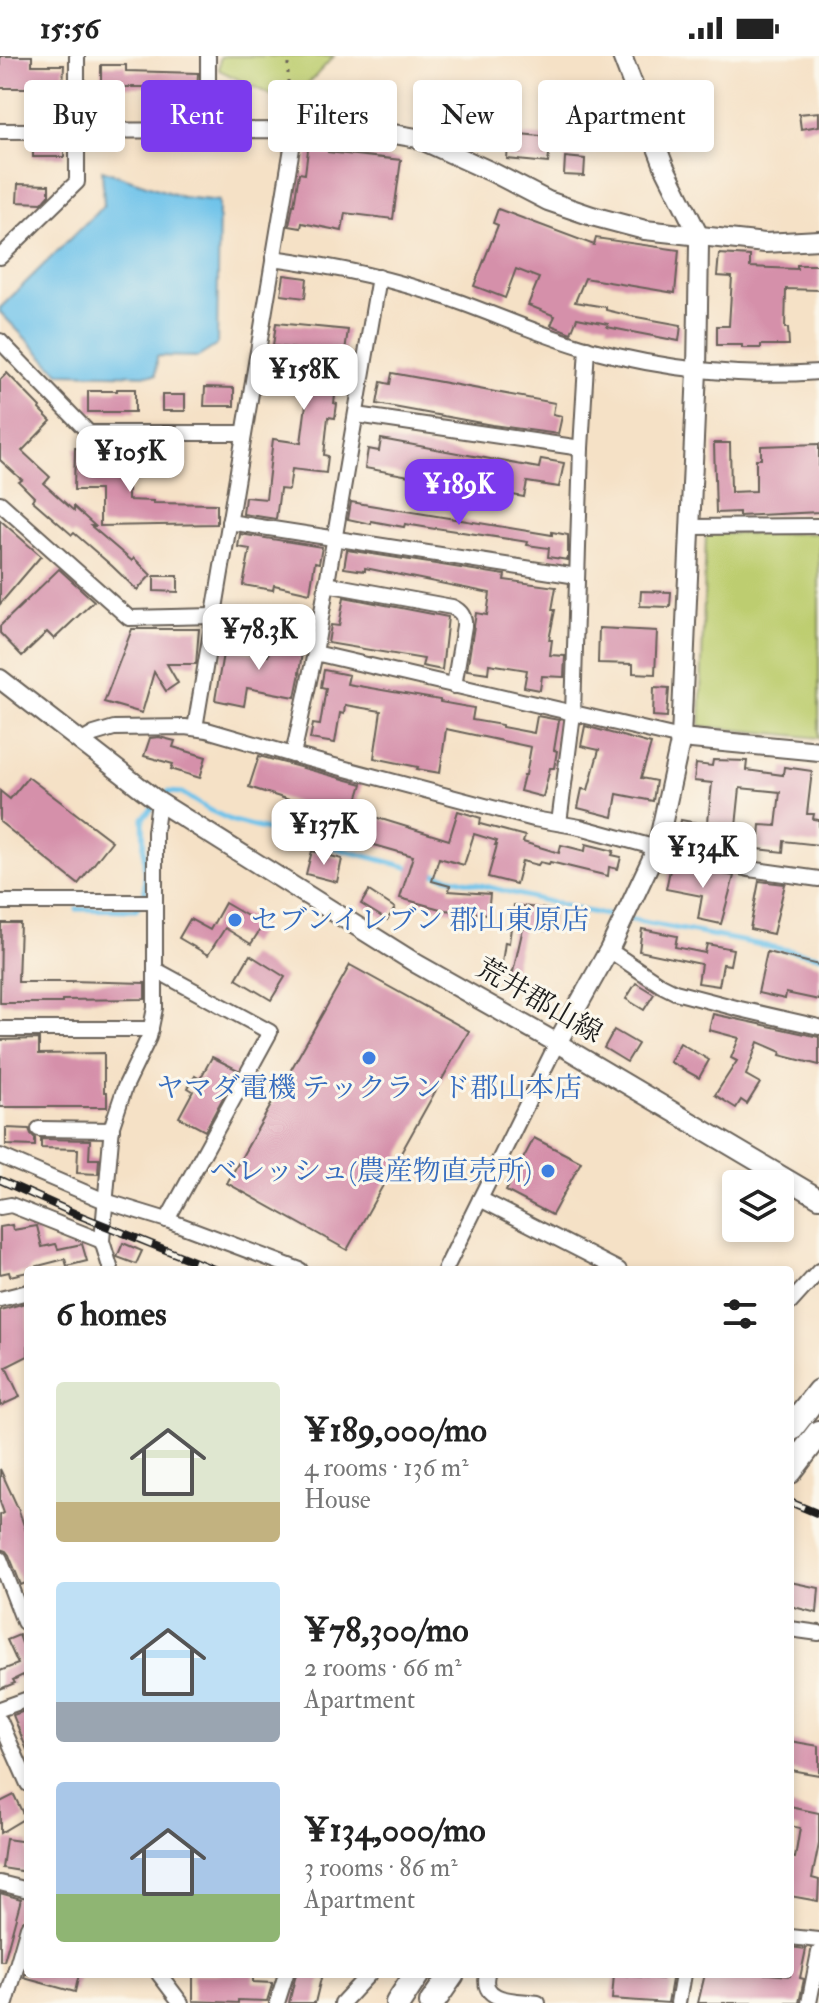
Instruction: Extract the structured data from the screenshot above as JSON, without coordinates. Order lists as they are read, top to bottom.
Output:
{
  "streets": {
    "street": ["荒井郡山線"]
  },
  "places": ["セブンイレブン 郡山東原店", "ヤマダ電機 テックランド郡山本店", "ベレッシュ(農産物直売所)"],
  "page": {
    "status": "15:56",
    "chip": [
      "Buy",
      "Rent",
      "Filters",
      "New",
      "Apartment"
    ],
    "price": [
      "¥158K",
      "¥105K",
      "¥189K",
      "¥78.3K",
      "¥137K",
      "¥134K"
    ],
    "heading": "6 homes",
    "list": [
      {
        "name": "¥189,000/mo",
        "note": "4 rooms · 136 m² · House"
      },
      {
        "name": "¥78,300/mo",
        "note": "2 rooms · 66 m² · Apartment"
      },
      {
        "name": "¥134,000/mo",
        "note": "3 rooms · 86 m² · Apartment"
      }
    ]
  }
}
